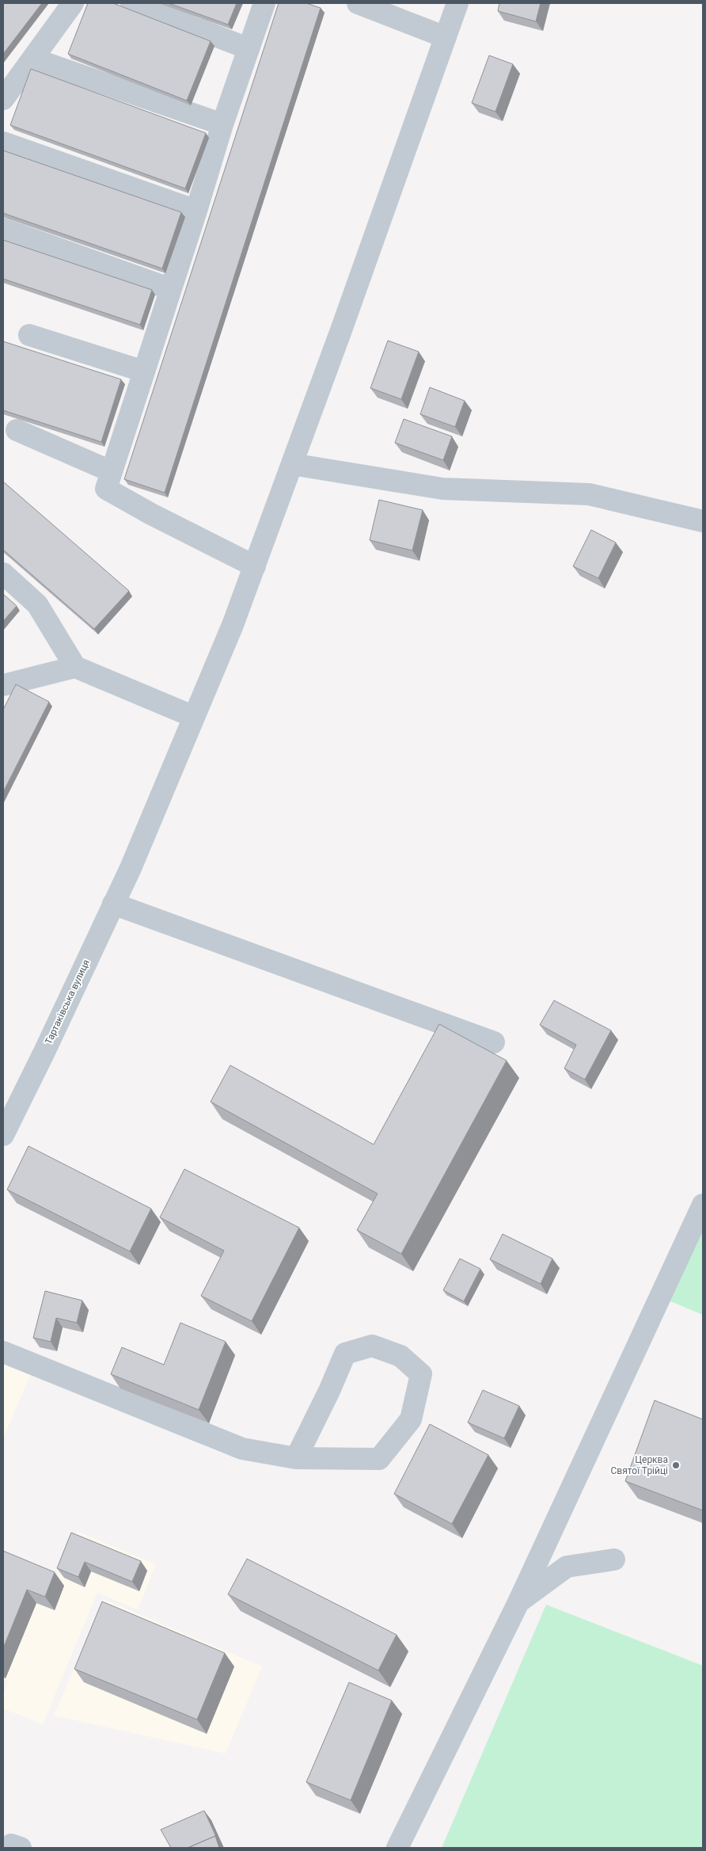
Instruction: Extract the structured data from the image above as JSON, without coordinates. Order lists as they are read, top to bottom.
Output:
{
  "streets": {
    "street": ["Тартаківська вулиця"]
  },
  "places": ["Церква Святої Трійці"]
}
